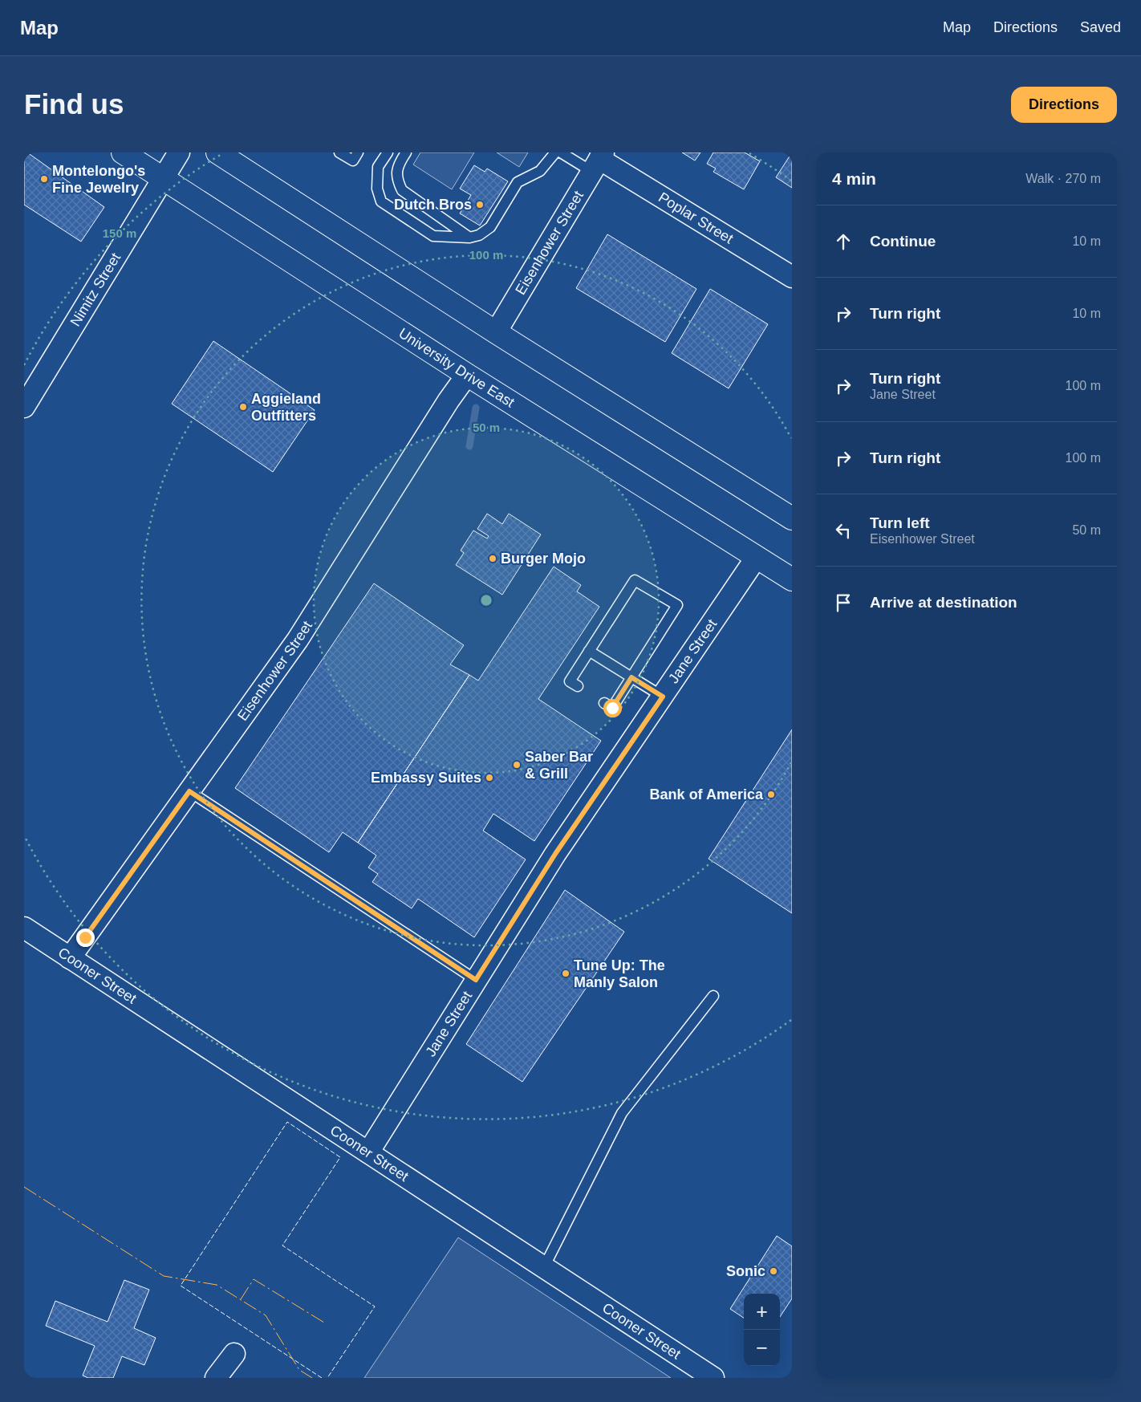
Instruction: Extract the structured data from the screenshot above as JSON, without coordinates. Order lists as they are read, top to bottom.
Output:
{
  "streets": {
    "main road": ["University Drive East"],
    "street": [
      "Poplar Street",
      "Eisenhower Street",
      "Nimitz Street",
      "Jane Street",
      "Cooner Street"
    ]
  },
  "crossings": [
    ["Poplar Street", "Eisenhower Street"],
    ["Eisenhower Street", "University Drive East"],
    ["Eisenhower Street", "Cooner Street"],
    ["Nimitz Street", "University Drive East"],
    ["University Drive East", "Jane Street"],
    ["Jane Street", "Cooner Street"]
  ],
  "places": [
    "Montelongo's Fine Jewelry",
    "Dutch Bros",
    "Aggieland Outfitters",
    "Burger Mojo",
    "Saber Bar & Grill",
    "Embassy Suites",
    "Bank of America",
    "Tune Up: The Manly Salon",
    "Sonic"
  ],
  "page": {
    "header": "Map",
    "nav": ["Map", "Directions", "Saved"],
    "buttons": "Directions",
    "title": "Find us",
    "heading": ["4 min", "Walk · 270 m"],
    "list": [
      ["Continue", "10 m"],
      ["Turn right", "10 m"],
      ["Turn right", "Jane Street", "100 m"],
      ["Turn right", "100 m"],
      ["Turn left", "Eisenhower Street", "50 m"],
      "Arrive at destination"
    ],
    "map_buttons": ["+", "−"]
  },
  "rings": ["150 m", "100 m", "50 m"]
}
